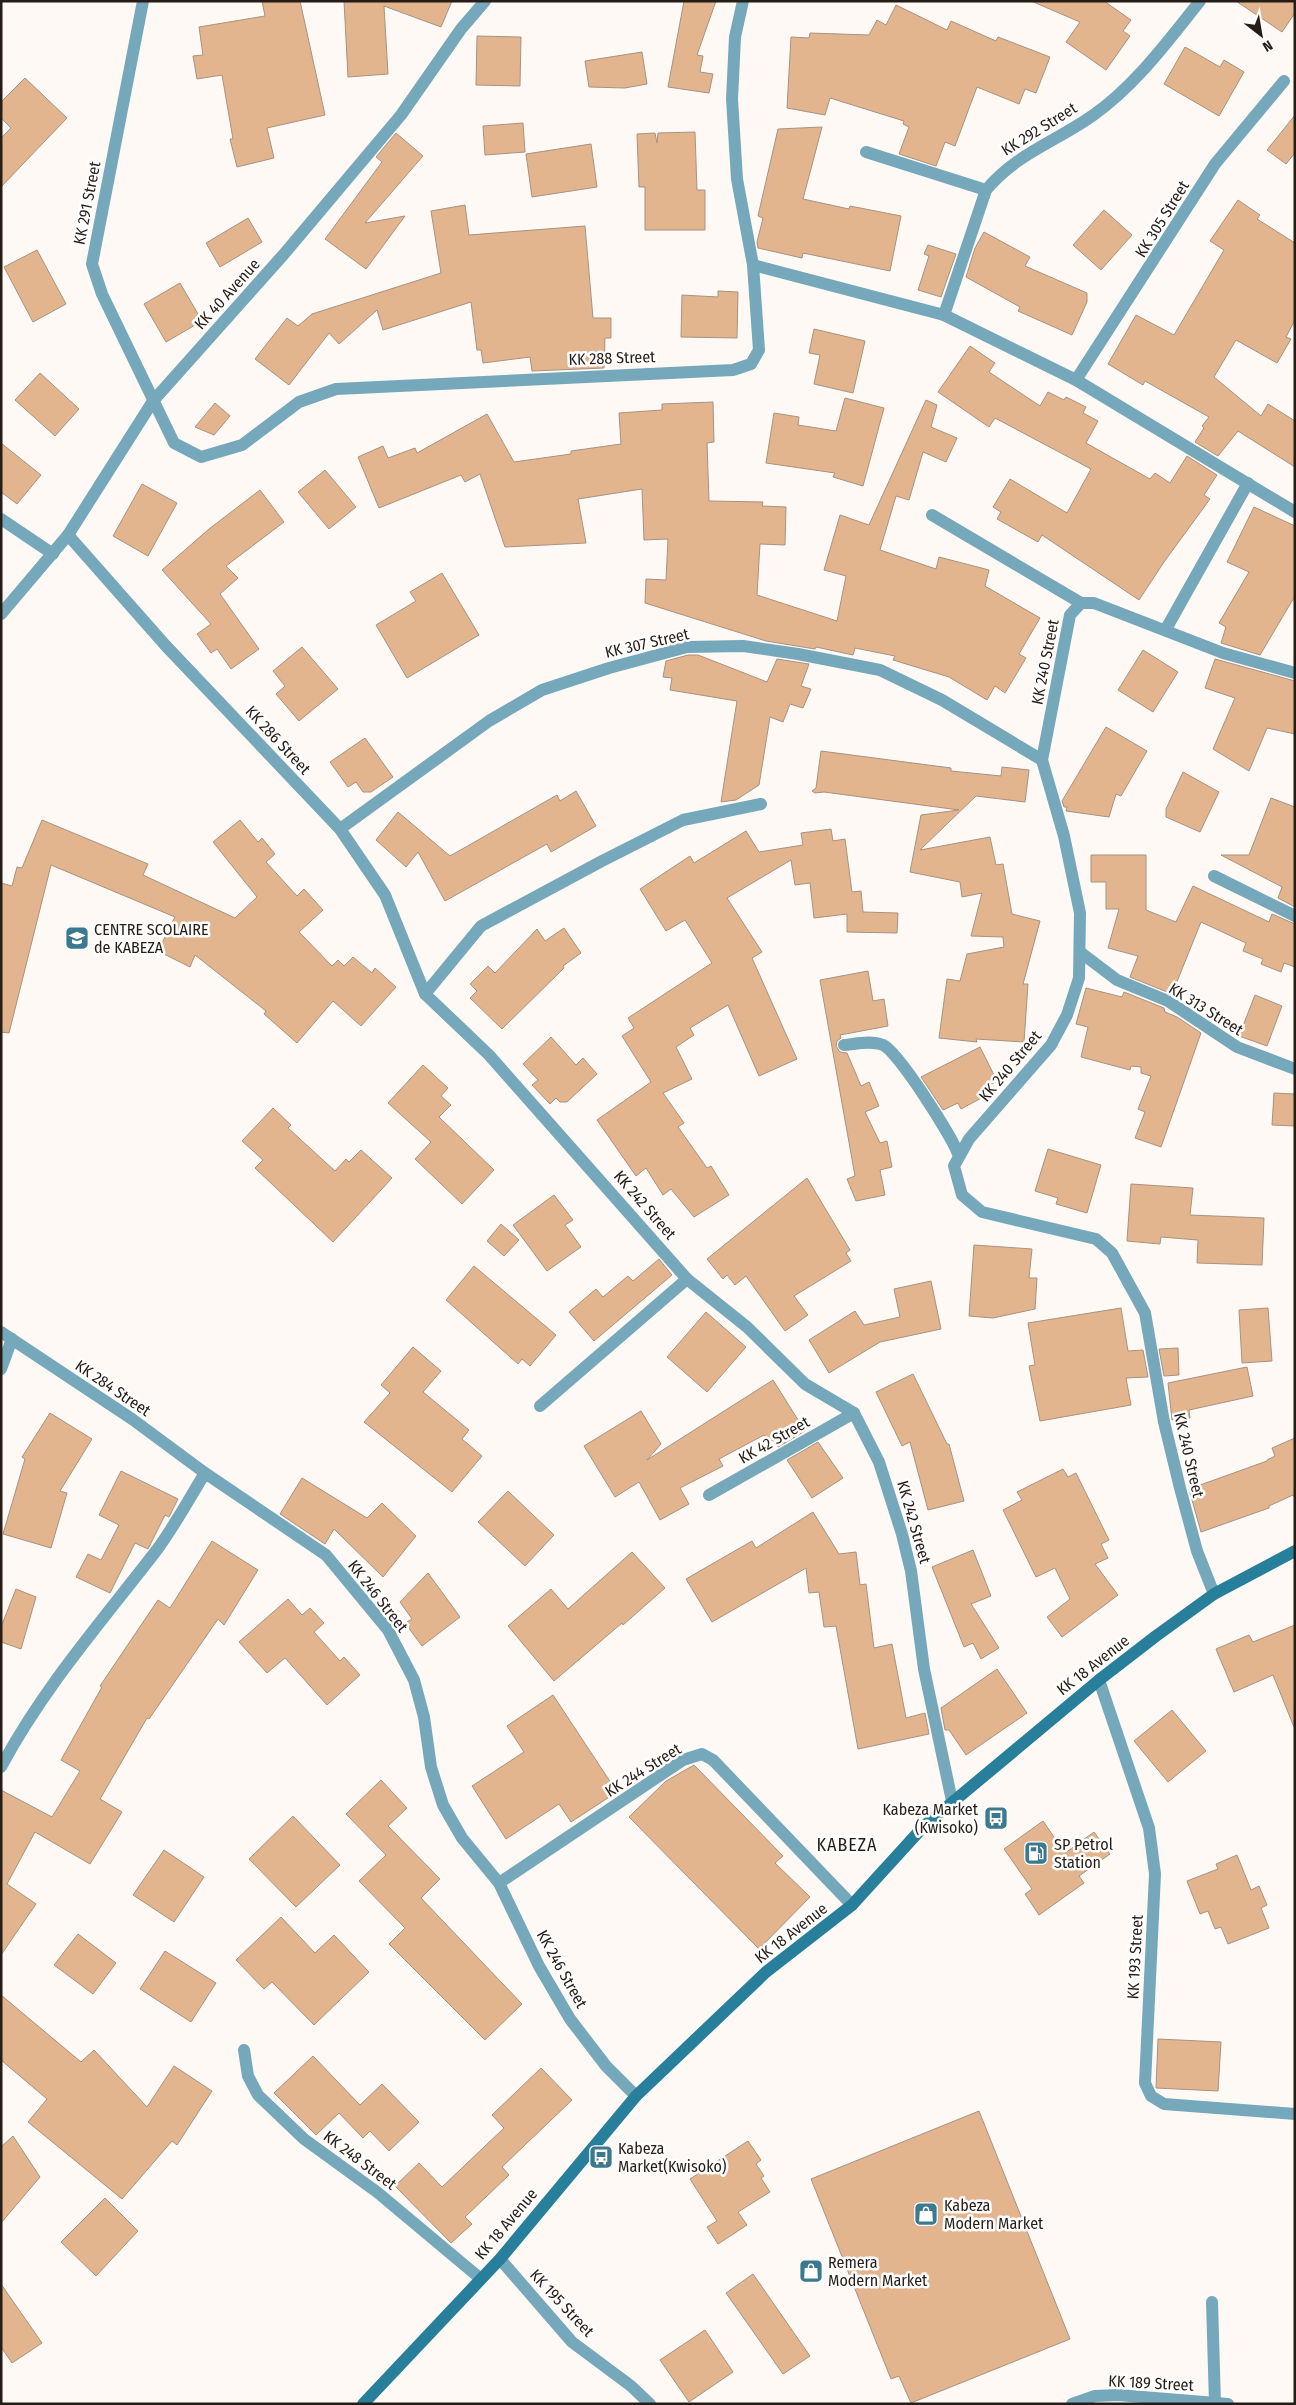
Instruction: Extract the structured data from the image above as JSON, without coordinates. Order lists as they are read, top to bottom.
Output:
{
  "streets": {
    "main road": ["KK 18 Avenue"],
    "street": [
      "KK 292 Street",
      "KK 291 Street",
      "KK 305 Street",
      "KK 40 Avenue",
      "KK 288 Street",
      "KK 307 Street",
      "KK 240 Street",
      "KK 286 Street",
      "KK 313 Street",
      "KK 242 Street",
      "KK 284 Street",
      "KK 42 Street",
      "KK 246 Street",
      "KK 244 Street",
      "KK 193 Street",
      "KK 248 Street",
      "KK 195 Street",
      "KK 189 Street"
    ]
  },
  "crossings": [
    ["KK 291 Street", "KK 40 Avenue"],
    ["KK 291 Street", "KK 288 Street"],
    ["KK 40 Avenue", "KK 288 Street"],
    ["KK 40 Avenue", "KK 286 Street"],
    ["KK 307 Street", "KK 240 Street"],
    ["KK 307 Street", "KK 286 Street"],
    ["KK 240 Street", "KK 313 Street"],
    ["KK 240 Street", "KK 18 Avenue"],
    ["KK 286 Street", "KK 242 Street"],
    ["KK 242 Street", "KK 42 Street"],
    ["KK 242 Street", "KK 18 Avenue"],
    ["KK 284 Street", "KK 246 Street"],
    ["KK 246 Street", "KK 18 Avenue"],
    ["KK 246 Street", "KK 244 Street"],
    ["KK 18 Avenue", "KK 244 Street"],
    ["KK 18 Avenue", "KK 193 Street"],
    ["KK 18 Avenue", "KK 248 Street"],
    ["KK 18 Avenue", "KK 195 Street"]
  ],
  "districts": ["KABEZA"],
  "places": {
    "school or university": ["CENTRE SCOLAIRE de KABEZA"],
    "bus stop": ["Kabeza Market (Kwisoko)", "Kabeza Market(Kwisoko)"],
    "fuel station": ["SP Petrol Station"],
    "shop": ["Kabeza Modern Market", "Remera Modern Market"]
  },
  "north": "bottom right"
}
